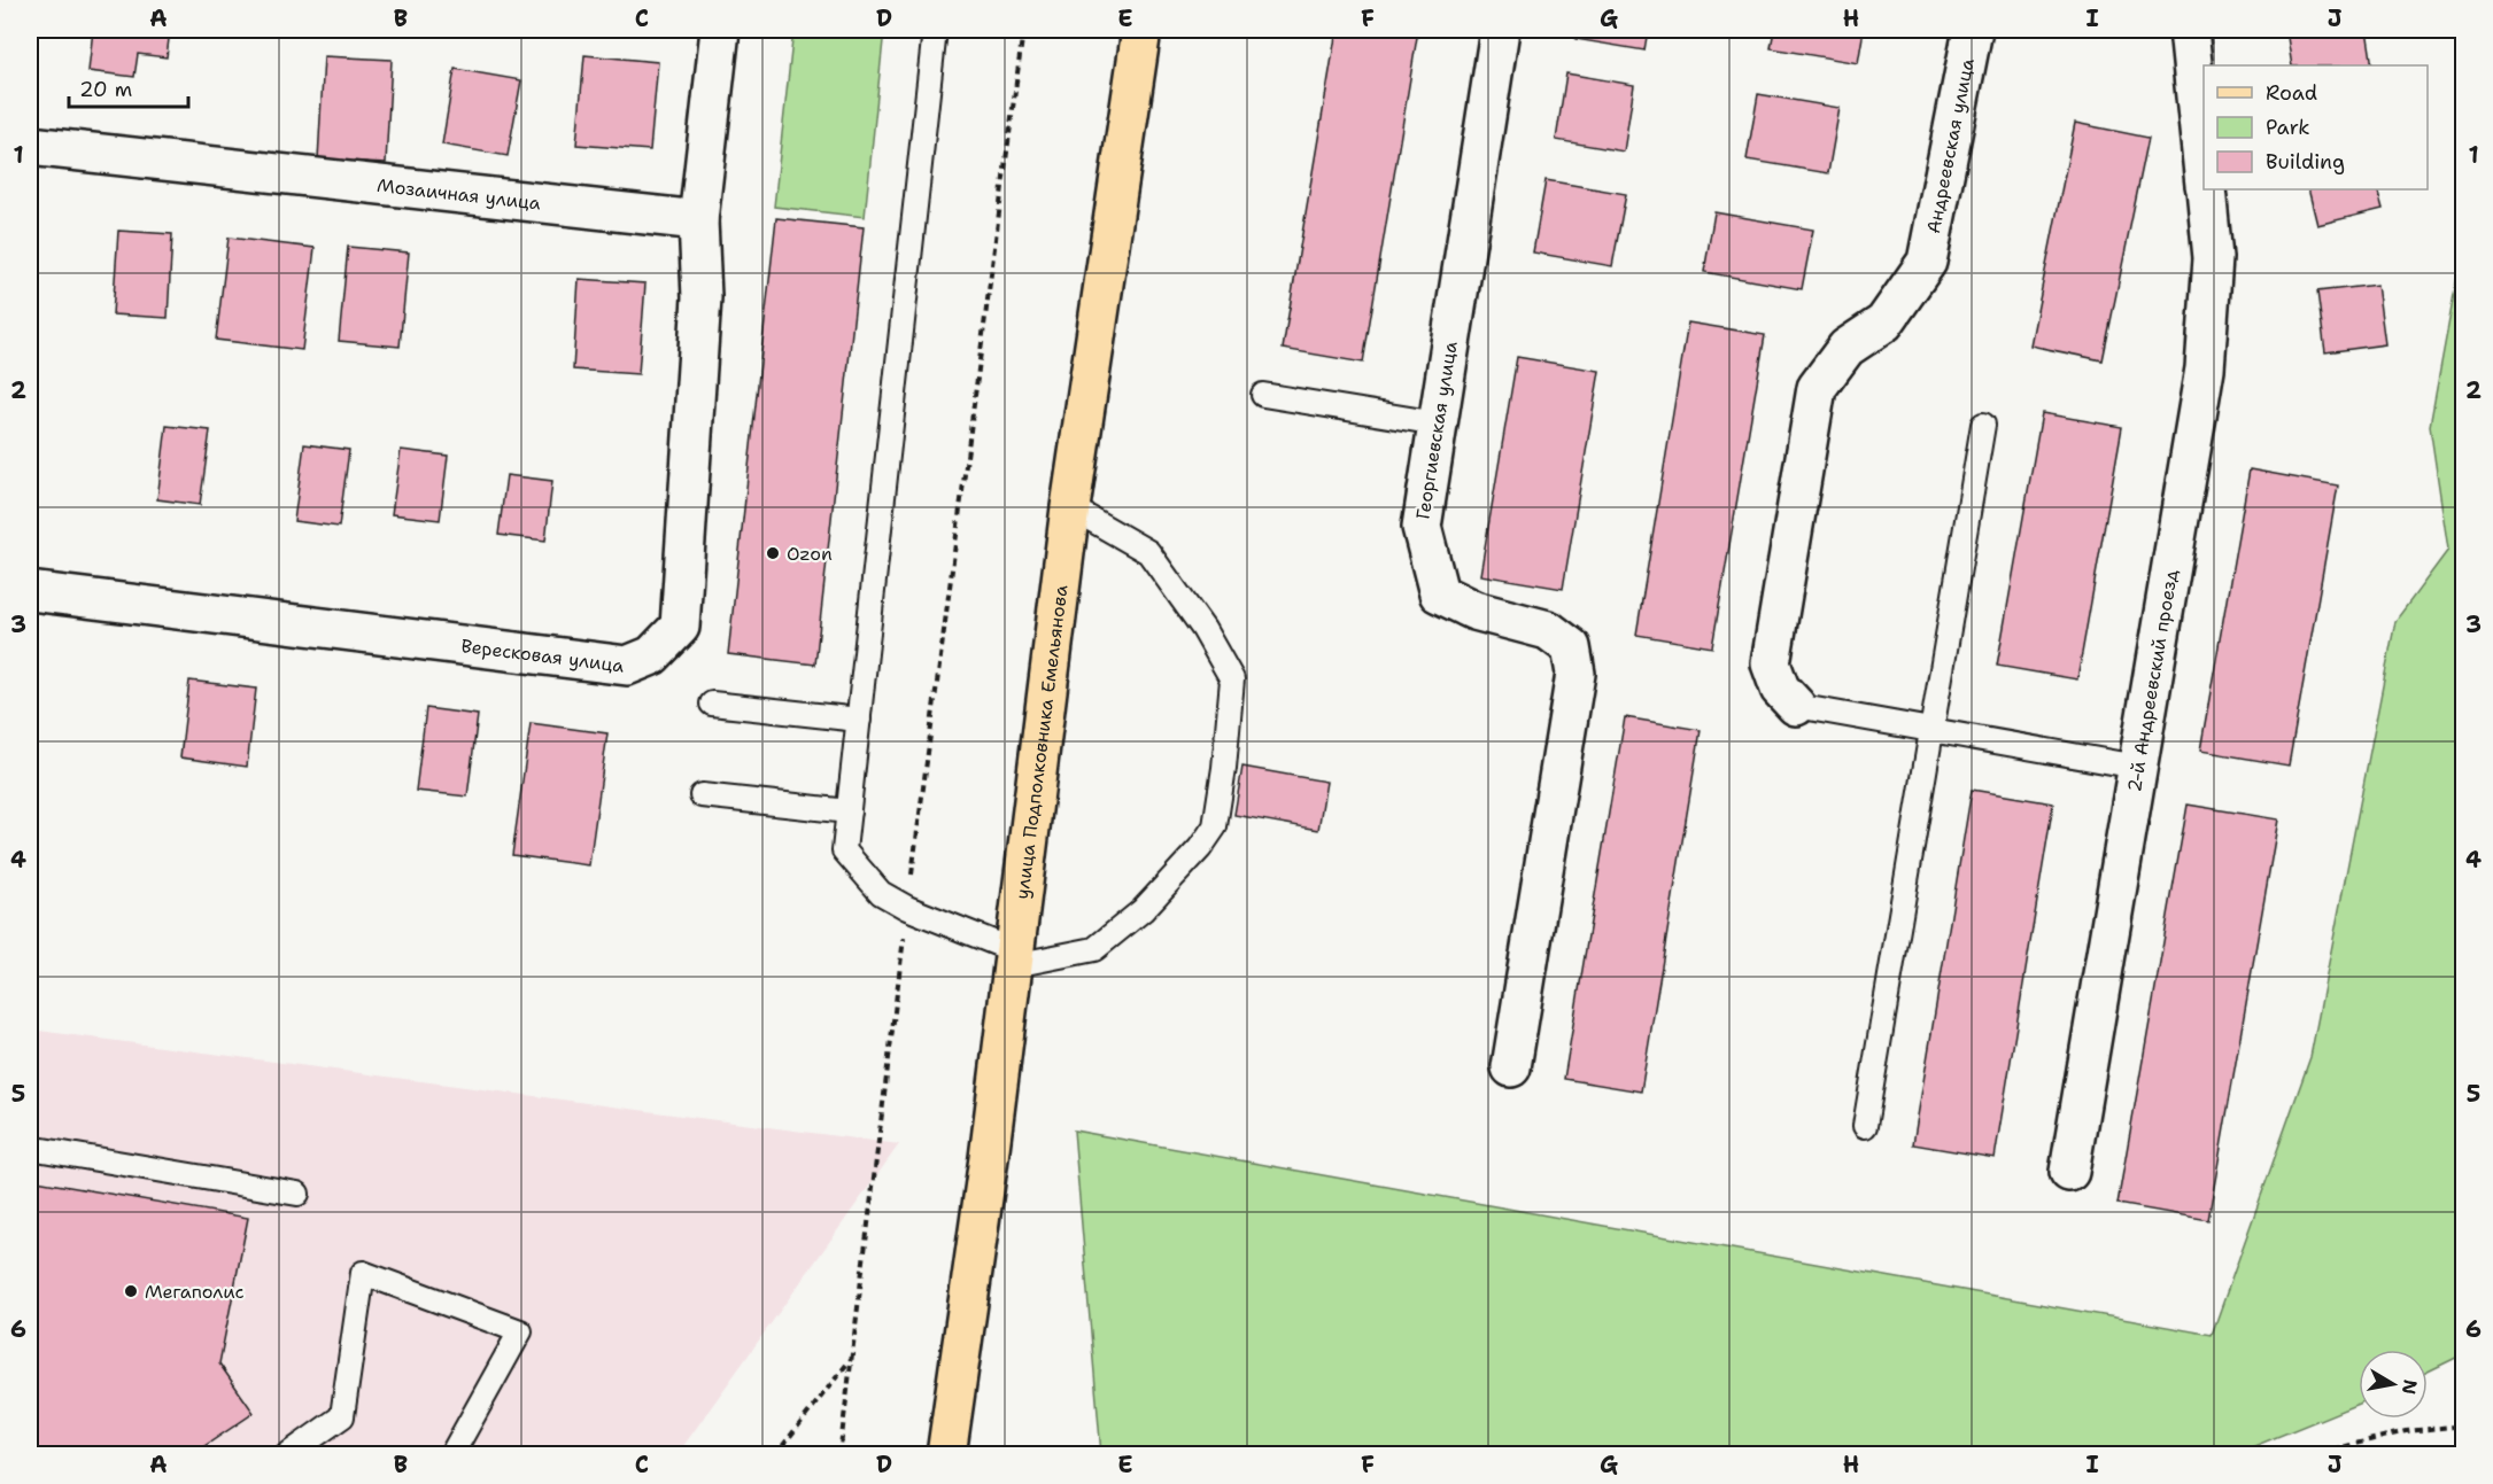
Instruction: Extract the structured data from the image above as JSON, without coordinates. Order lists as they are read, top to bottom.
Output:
{
  "streets": {
    "main road": ["улица Подполковника Емельянова"],
    "street": [
      "Андреевская улица",
      "Мозаичная улица",
      "Георгиевская улица",
      "Вересковая улица",
      "2-й Андреевский проезд"
    ]
  },
  "crossings": [
    ["Мозаичная улица", "Вересковая улица"]
  ],
  "places": ["Ozon", "Мегаполис"],
  "legend": ["Road", "Park", "Building"],
  "scale_bar": "20 m",
  "north": "right",
  "grid": {
    "columns": [
      "A",
      "B",
      "C",
      "D",
      "E",
      "F",
      "G",
      "H",
      "I",
      "J"
    ],
    "rows": [
      "1",
      "2",
      "3",
      "4",
      "5",
      "6"
    ]
  }
}
